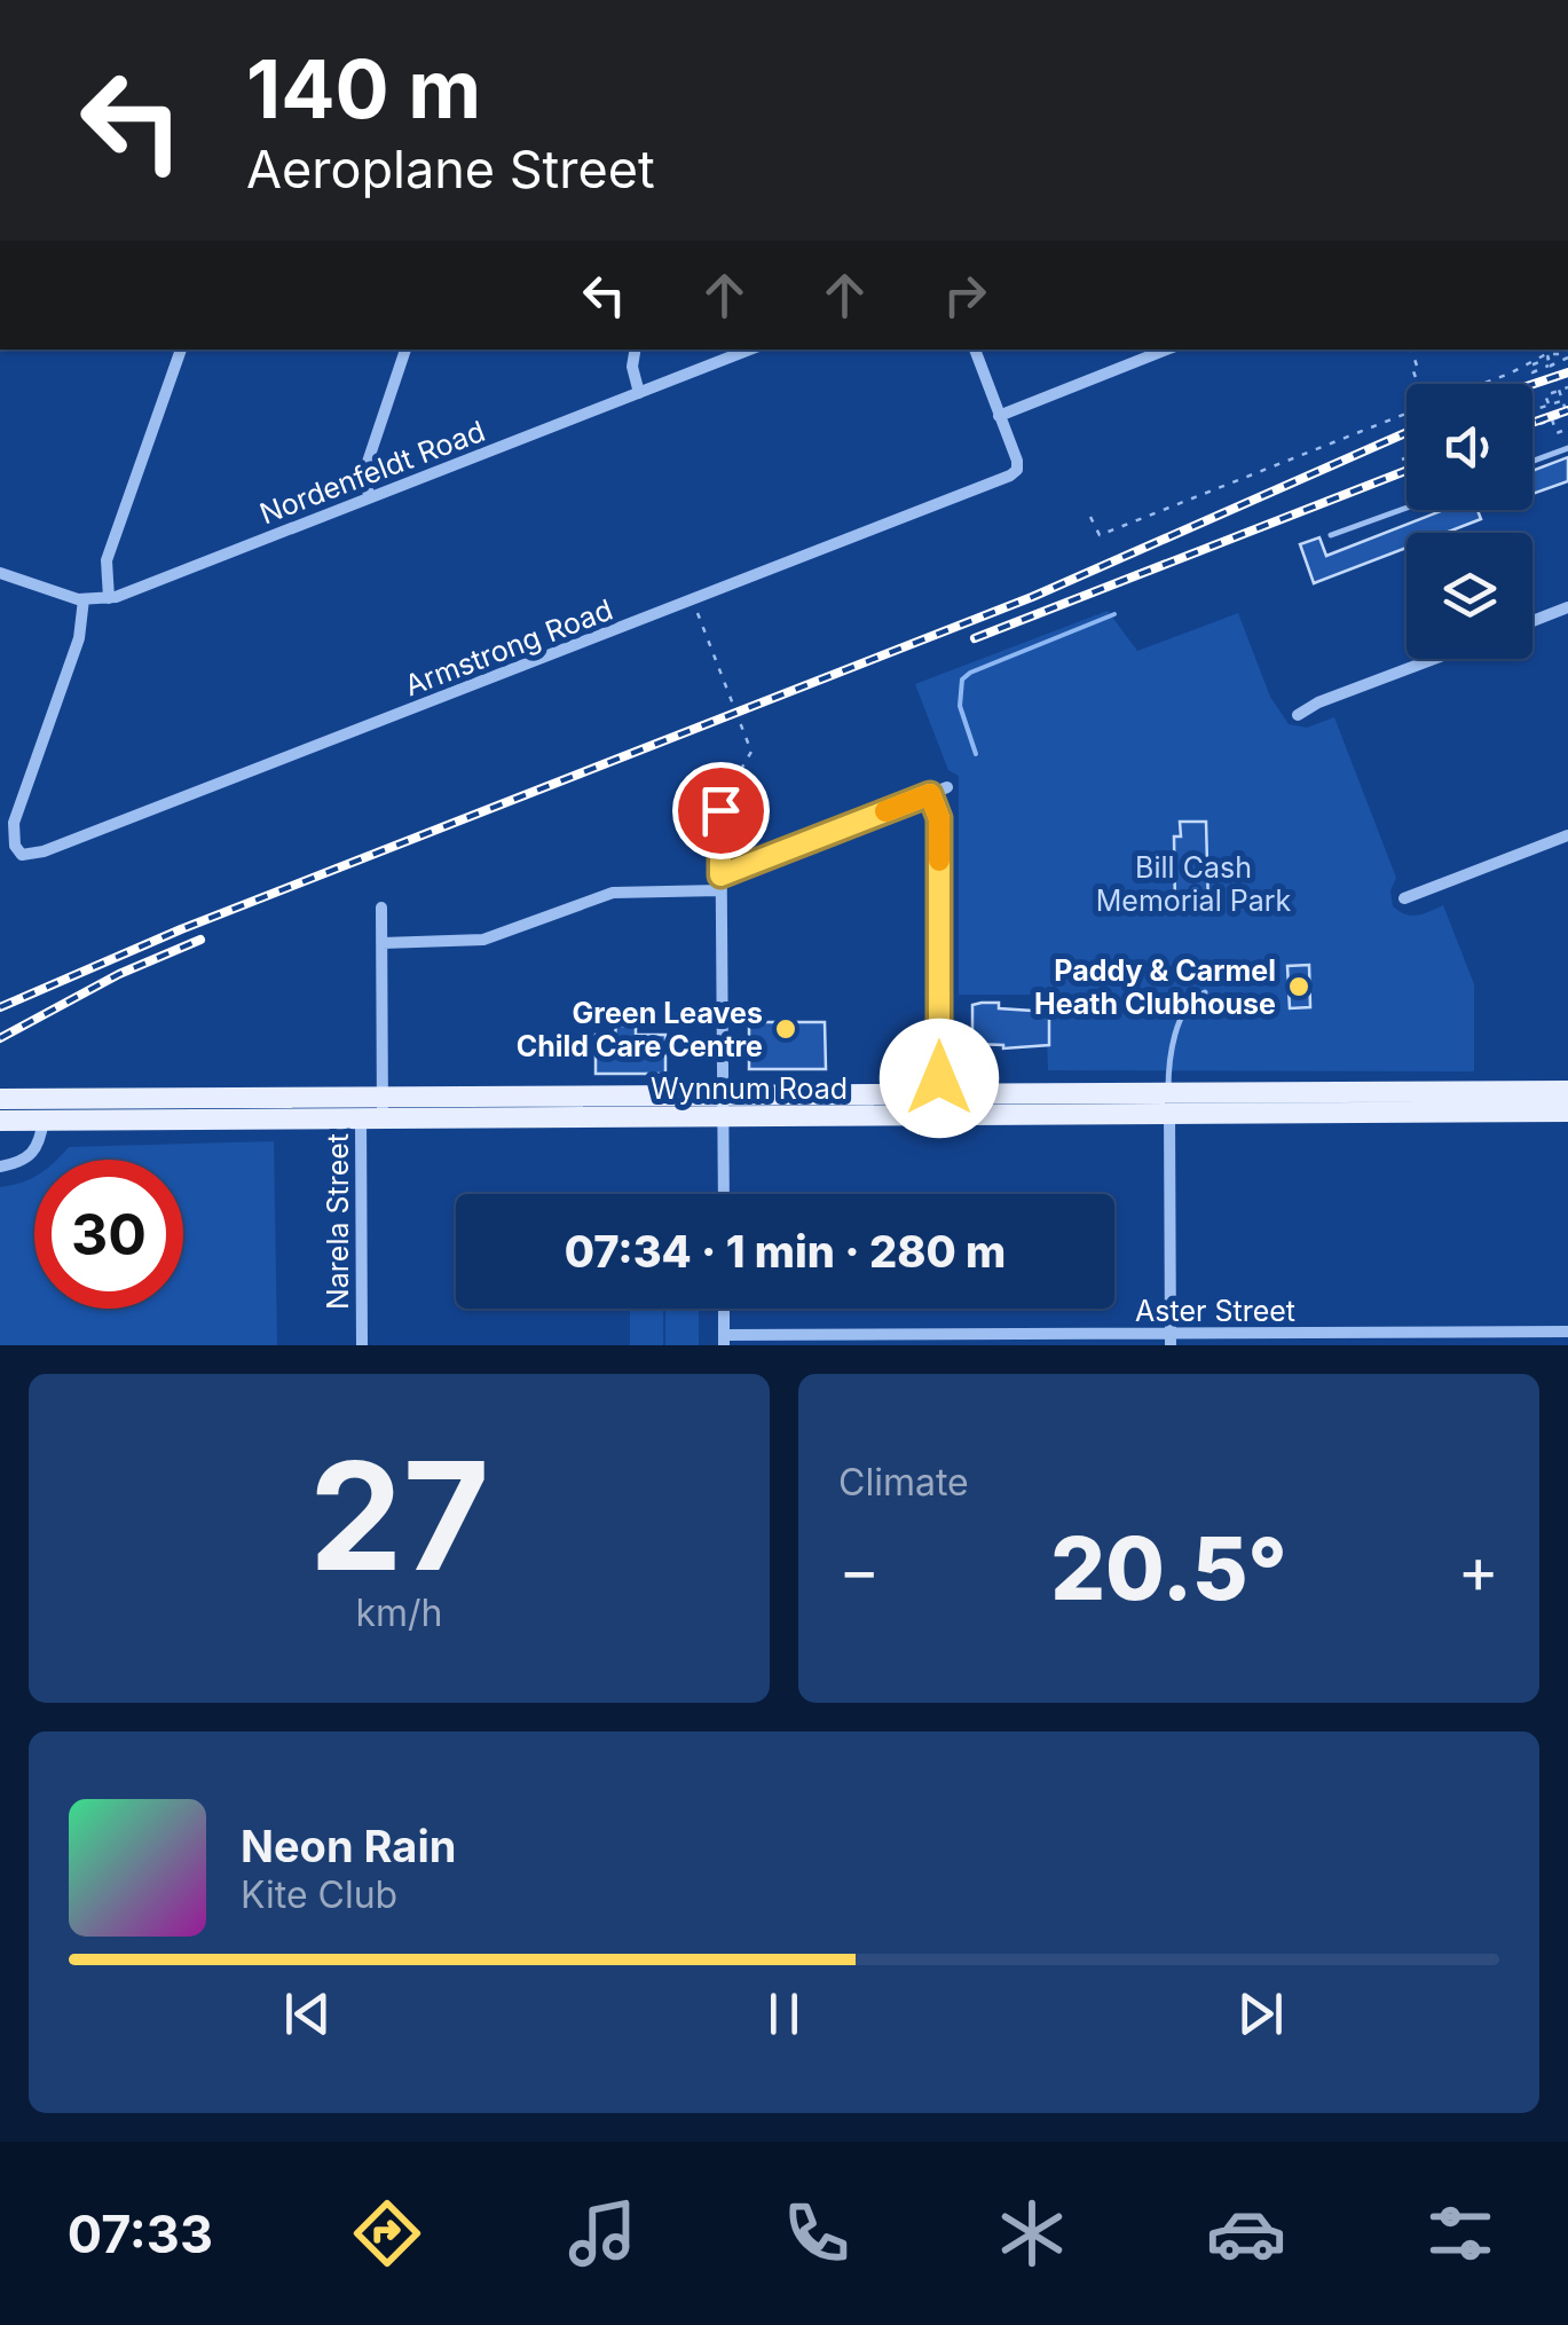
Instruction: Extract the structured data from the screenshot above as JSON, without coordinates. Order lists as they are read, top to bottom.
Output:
{
  "streets": {
    "main road": ["Wynnum Road"],
    "street": [
      "Nordenfeldt Road",
      "Armstrong Road",
      "Narela Street",
      "Aster Street"
    ]
  },
  "crossings": [
    ["Nordenfeldt Road", "Armstrong Road"],
    ["Wynnum Road", "Narela Street"]
  ],
  "parks": ["Bill Cash Memorial Park"],
  "places": ["Paddy & Carmel Heath Clubhouse", "Green Leaves Child Care Centre"],
  "page": {
    "turn": ["140 m", "Aeroplane Street"],
    "limit": "30",
    "trip": "07:34 · 1 min · 280 m",
    "tile": [
      ["27", "km/h"],
      "Climate"
    ],
    "heat": ["−", "20.5°", "+"],
    "song": ["Neon Rain", "Kite Club"],
    "tabs": "07:33"
  }
}
